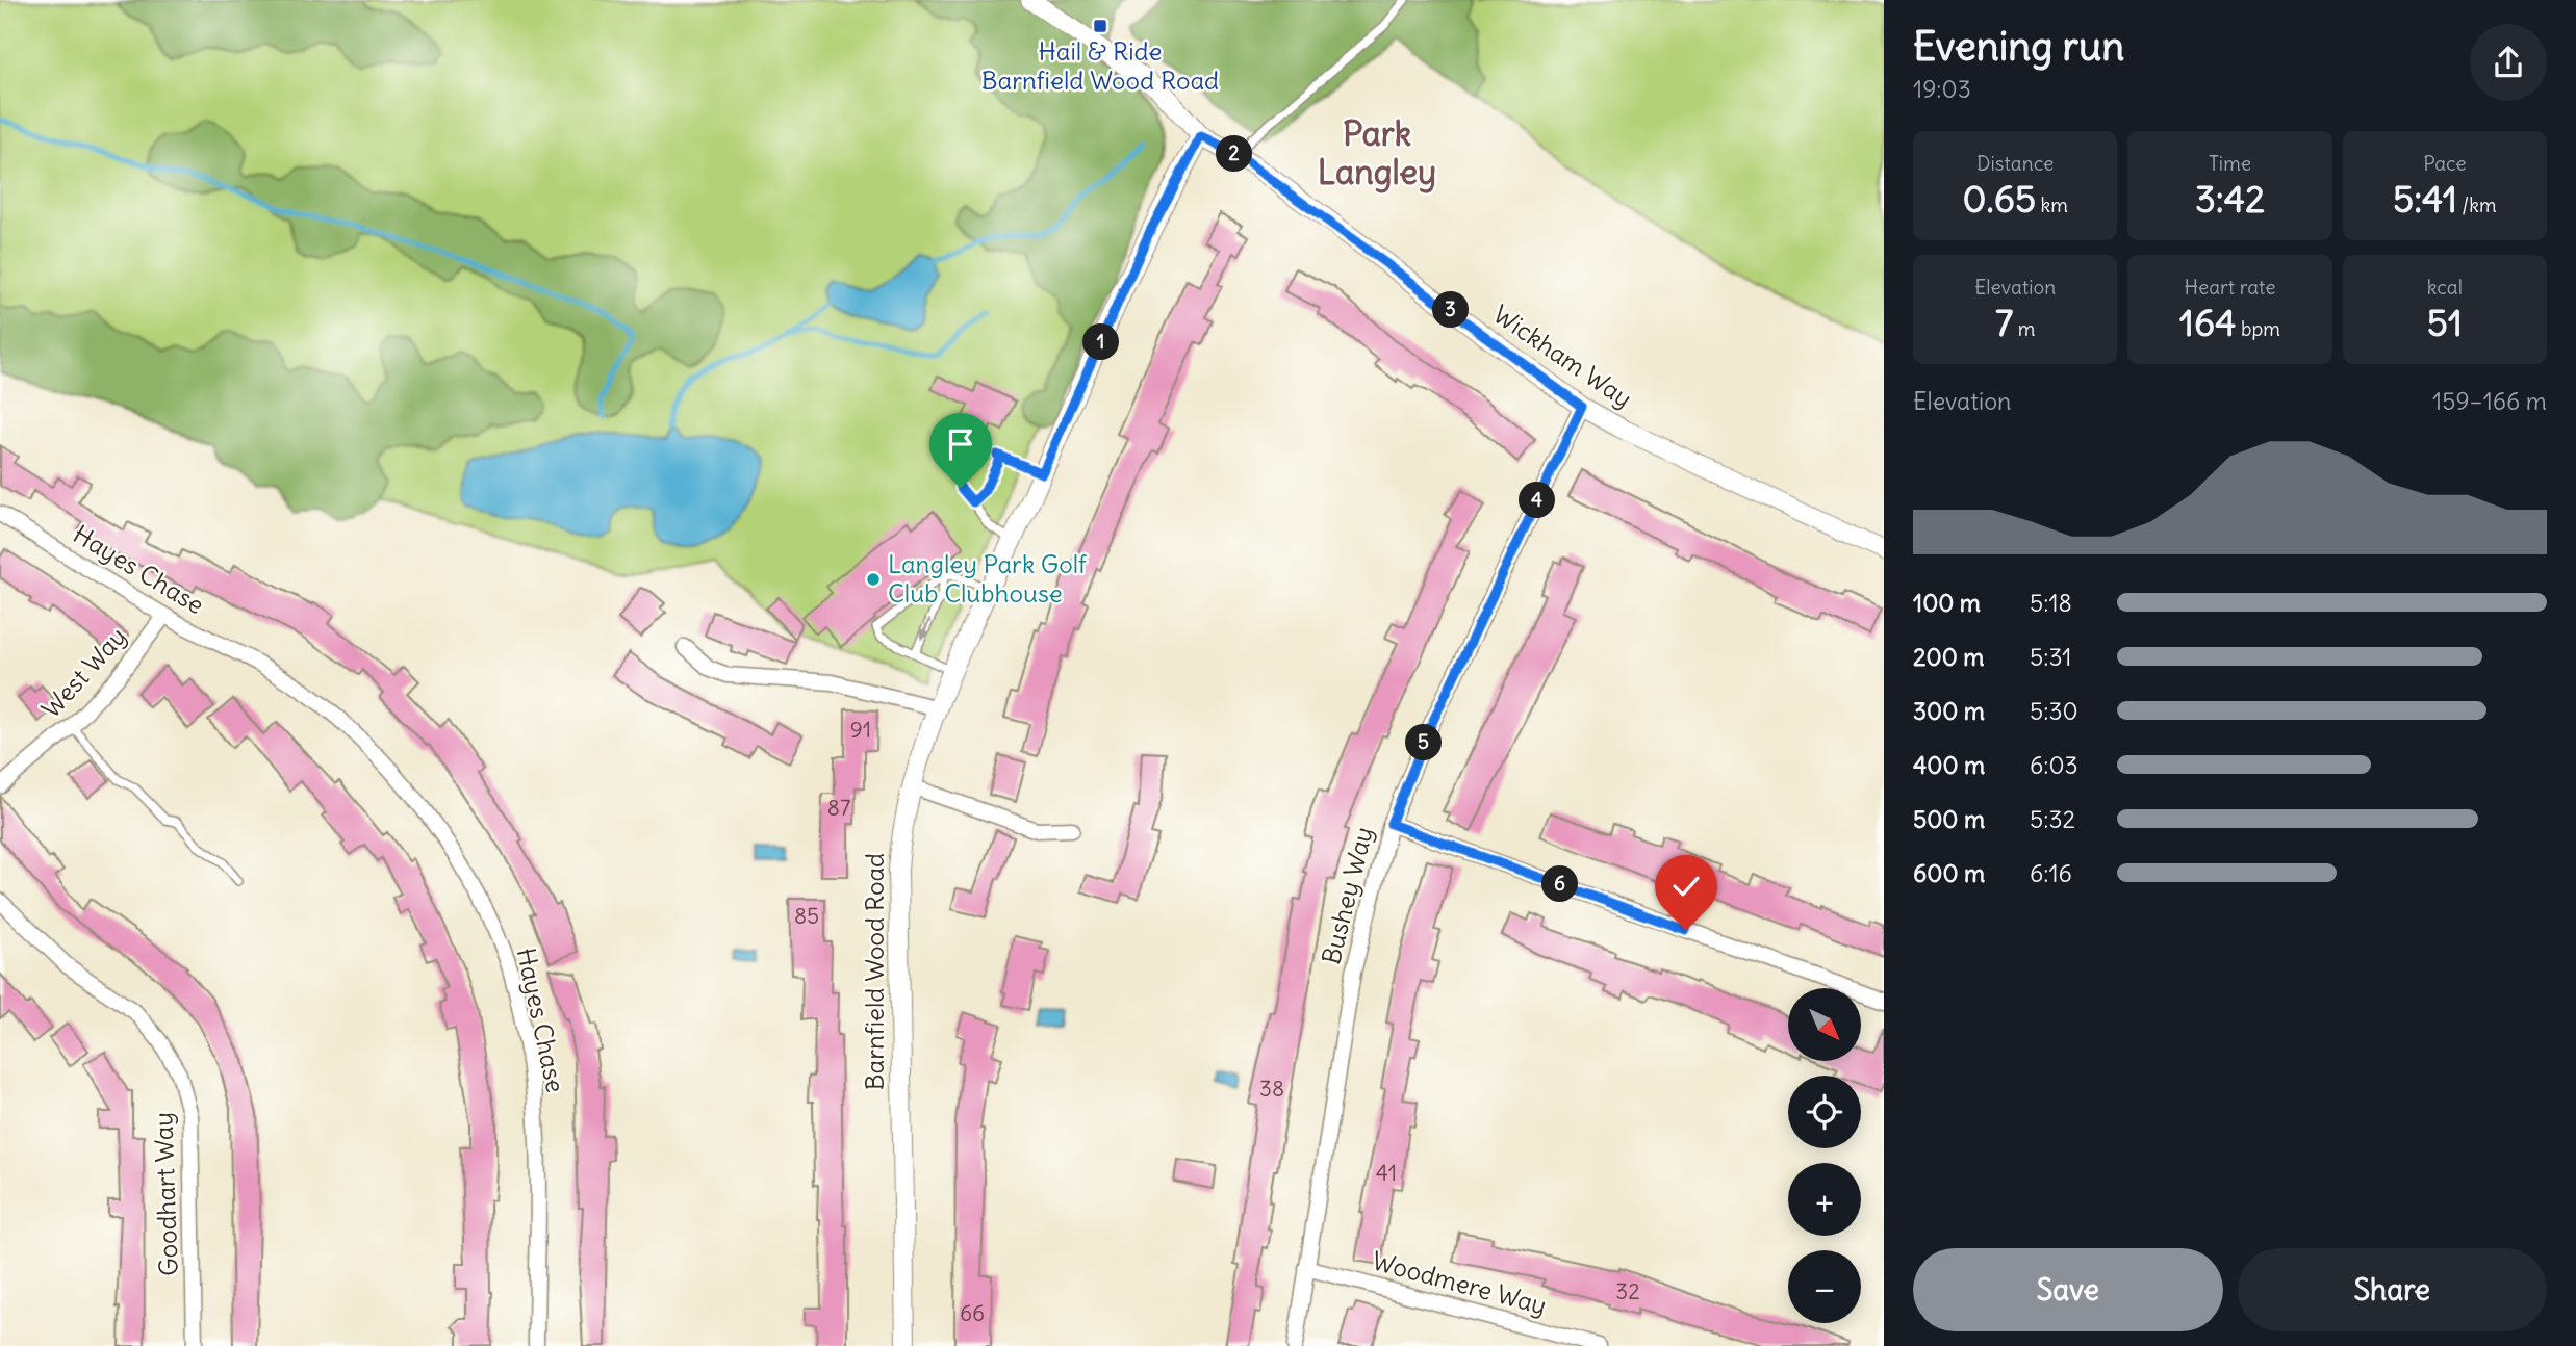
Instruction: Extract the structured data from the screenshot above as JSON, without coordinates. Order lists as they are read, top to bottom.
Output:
{
  "streets": {
    "street": [
      "Wickham Way",
      "Hayes Chase",
      "West Way",
      "Bushey Way",
      "Barnfield Wood Road",
      "Goodhart Way",
      "Woodmere Way"
    ]
  },
  "crossings": [
    ["Wickham Way", "Bushey Way"],
    ["Wickham Way", "Barnfield Wood Road"],
    ["Hayes Chase", "West Way"],
    ["Bushey Way", "Woodmere Way"]
  ],
  "districts": ["Park Langley"],
  "places": {
    "transit": ["Hail & Ride Barnfield Wood Road"],
    "other": ["Langley Park Golf Club Clubhouse"]
  },
  "house_numbers": [
    "91",
    "87",
    "85",
    "38",
    "41",
    "32",
    "66"
  ],
  "north": "bottom right",
  "page": {
    "heading": ["Evening run", "19:03"],
    "stats": [
      ["Distance", "0.65 km"],
      ["Time", "3:42"],
      ["Pace", "5:41 /km"],
      ["Elevation", "7 m"],
      ["Heart rate", "164 bpm"],
      ["kcal", "51"]
    ],
    "pins": [
      "2",
      "3",
      "1",
      "4",
      "5",
      "6"
    ],
    "chart": ["Elevation", "159–166 m"],
    "list": [
      {
        "name": "100 m",
        "note": "5:18"
      },
      {
        "name": "200 m",
        "note": "5:31"
      },
      {
        "name": "300 m",
        "note": "5:30"
      },
      {
        "name": "400 m",
        "note": "6:03"
      },
      {
        "name": "500 m",
        "note": "5:32"
      },
      {
        "name": "600 m",
        "note": "6:16"
      }
    ],
    "map_buttons": ["+", "−"],
    "buttons": ["Save", "Share"]
  }
}
